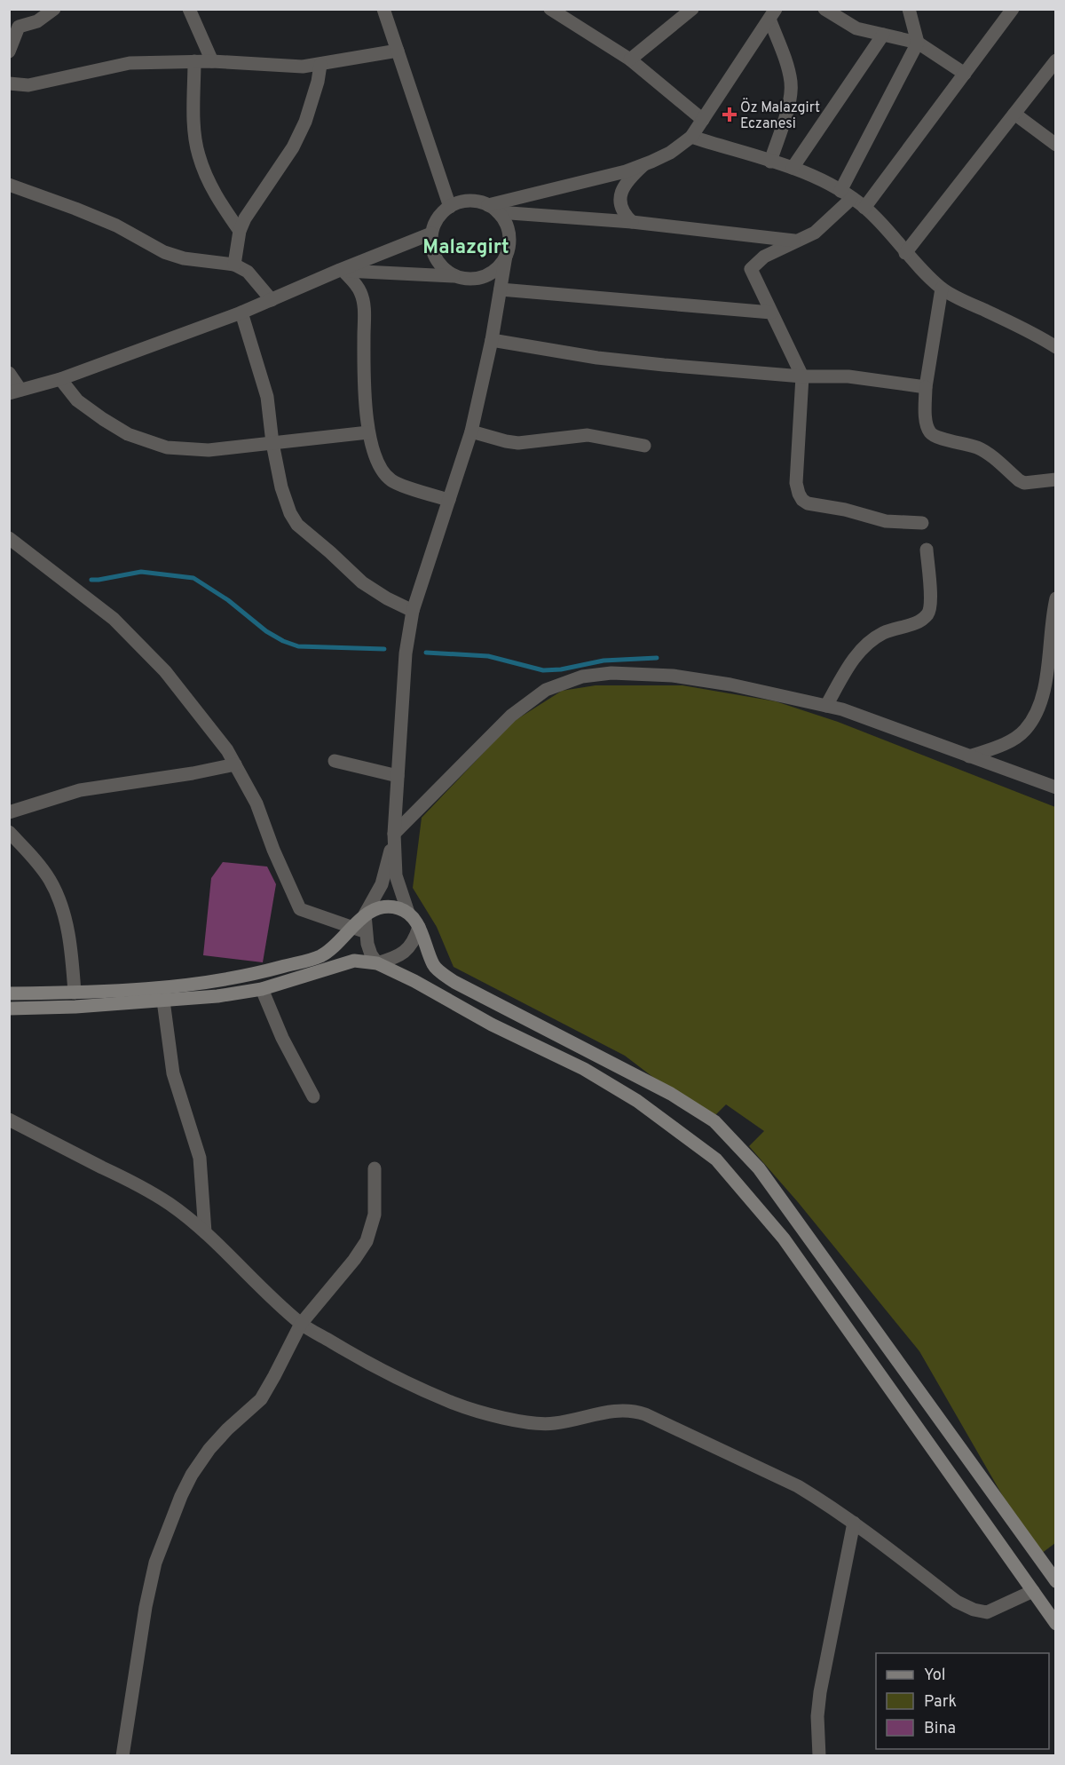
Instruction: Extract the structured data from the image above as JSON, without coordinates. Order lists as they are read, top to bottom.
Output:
{
  "districts": ["Malazgirt"],
  "places": {
    "health": ["Öz Malazgirt Eczanesi"]
  },
  "legend": ["Yol", "Park", "Bina"]
}
